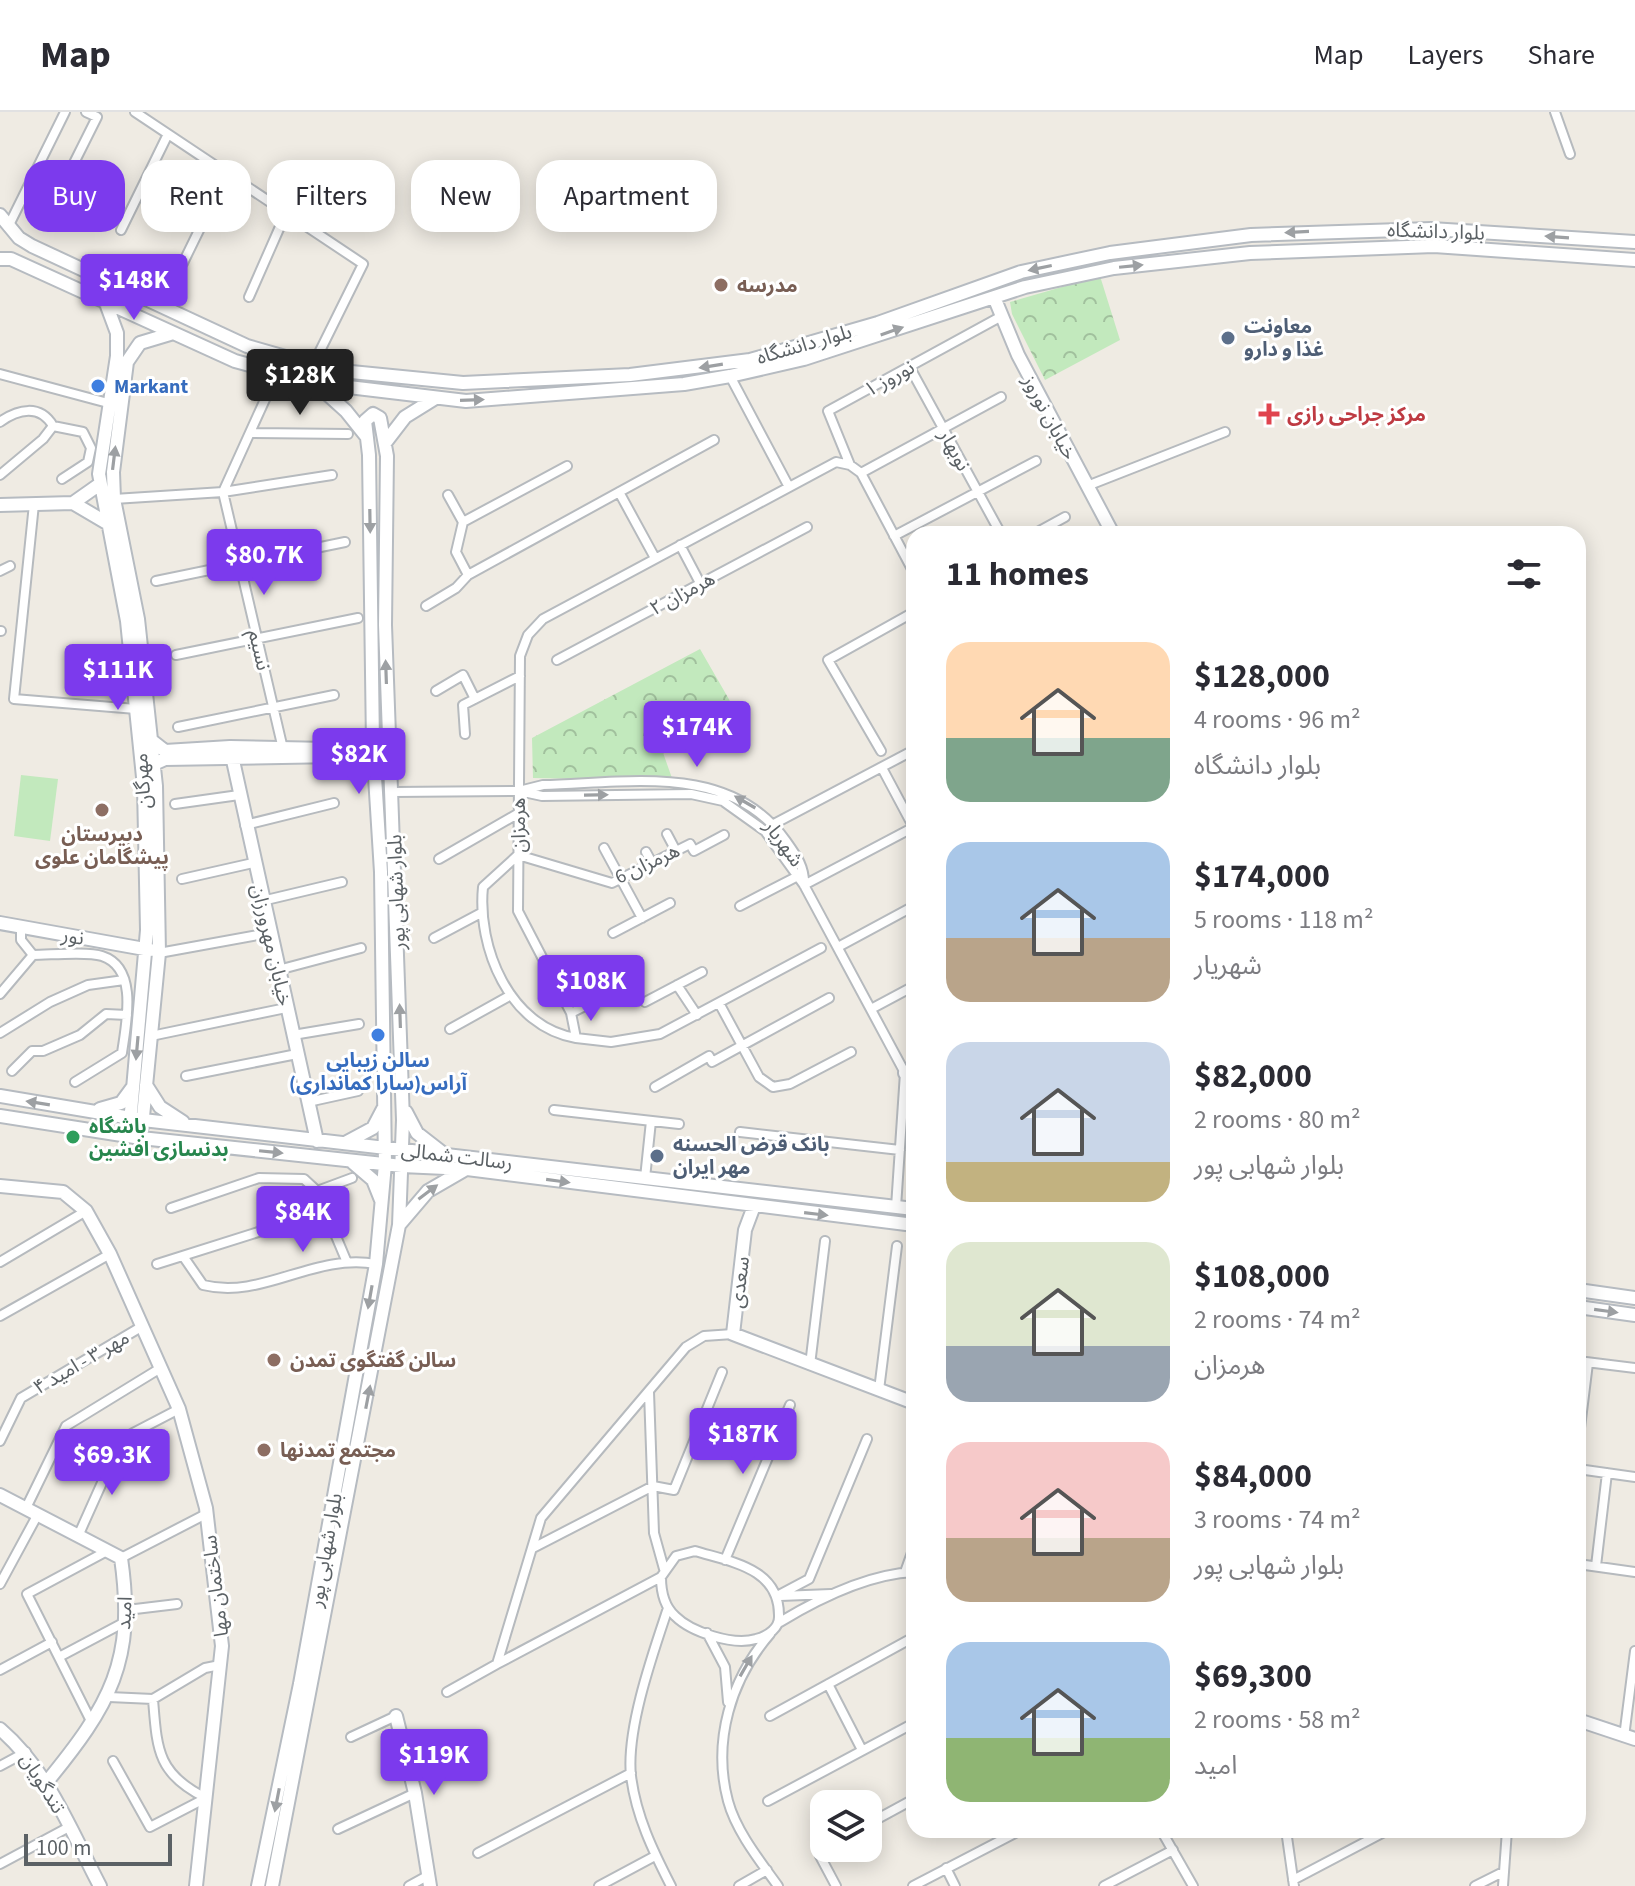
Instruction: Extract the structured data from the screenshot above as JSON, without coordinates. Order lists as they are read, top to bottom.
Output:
{
  "streets": {
    "main road": [
      "بلوار دانشگاه",
      "خیابان نوروز",
      "مهرگان",
      "بلوار شهابی پور",
      "نور",
      "خیابان مهرورزان",
      "رسالت شمالی",
      "سعدی",
      "ساختمان مها",
      "امید",
      "تندگویان"
    ],
    "street": [
      "نوروز ۱",
      "نوبهار",
      "هرمزان ۲",
      "نسیم",
      "هرمزان",
      "شهریار",
      "هرمزان 6",
      "مهر ۳ - امید ۴"
    ]
  },
  "crossings": [
    ["بلوار دانشگاه", "خیابان نوروز"],
    ["بلوار دانشگاه", "مهرگان"],
    ["نوروز ۱", "خیابان نوروز"],
    ["نوروز ۱", "نوبهار"],
    ["نوروز ۱", "هرمزان"],
    ["مهرگان", "نور"],
    ["مهرگان", "رسالت شمالی"],
    ["هرمزان", "شهریار"],
    ["هرمزان", "هرمزان 6"],
    ["شهریار", "بلوار شهابی پور"],
    ["بلوار شهابی پور", "رسالت شمالی"],
    ["خیابان مهرورزان", "رسالت شمالی"],
    ["رسالت شمالی", "سعدی"],
    ["مهر ۳ - امید ۴", "ساختمان مها"],
    ["امید", "تندگویان"]
  ],
  "places": {
    "other": [
      "مدرسه",
      "معاونت غذا و دارو",
      "Markant",
      "دبیرستان پیشگامان علوی",
      "سالن زیبایی آراس(سارا کمانداری)",
      "باشگاه بدنسازی افشین",
      "بانک قرض الحسنه مهر ایران",
      "سالن گفتگوی تمدن",
      "مجتمع تمدنها"
    ],
    "health": ["مرکز جراحی رازی"]
  },
  "scale_bar": "100 m",
  "page": {
    "header": "Map",
    "nav": ["Map", "Layers", "Share"],
    "chip": [
      "Buy",
      "Rent",
      "Filters",
      "New",
      "Apartment"
    ],
    "price": [
      "$148K",
      "$128K",
      "$80.7K",
      "$111K",
      "$174K",
      "$82K",
      "$108K",
      "$84K",
      "$187K",
      "$69.3K",
      "$119K"
    ],
    "heading": "11 homes",
    "list": [
      {
        "name": "$128,000",
        "note": "4 rooms · 96 m² · بلوار دانشگاه"
      },
      {
        "name": "$174,000",
        "note": "5 rooms · 118 m² · شهریار"
      },
      {
        "name": "$82,000",
        "note": "2 rooms · 80 m² · بلوار شهابی پور"
      },
      {
        "name": "$108,000",
        "note": "2 rooms · 74 m² · هرمزان"
      },
      {
        "name": "$84,000",
        "note": "3 rooms · 74 m² · بلوار شهابی پور"
      },
      {
        "name": "$69,300",
        "note": "2 rooms · 58 m² · امید"
      }
    ],
    "scale": "100 m"
  }
}
